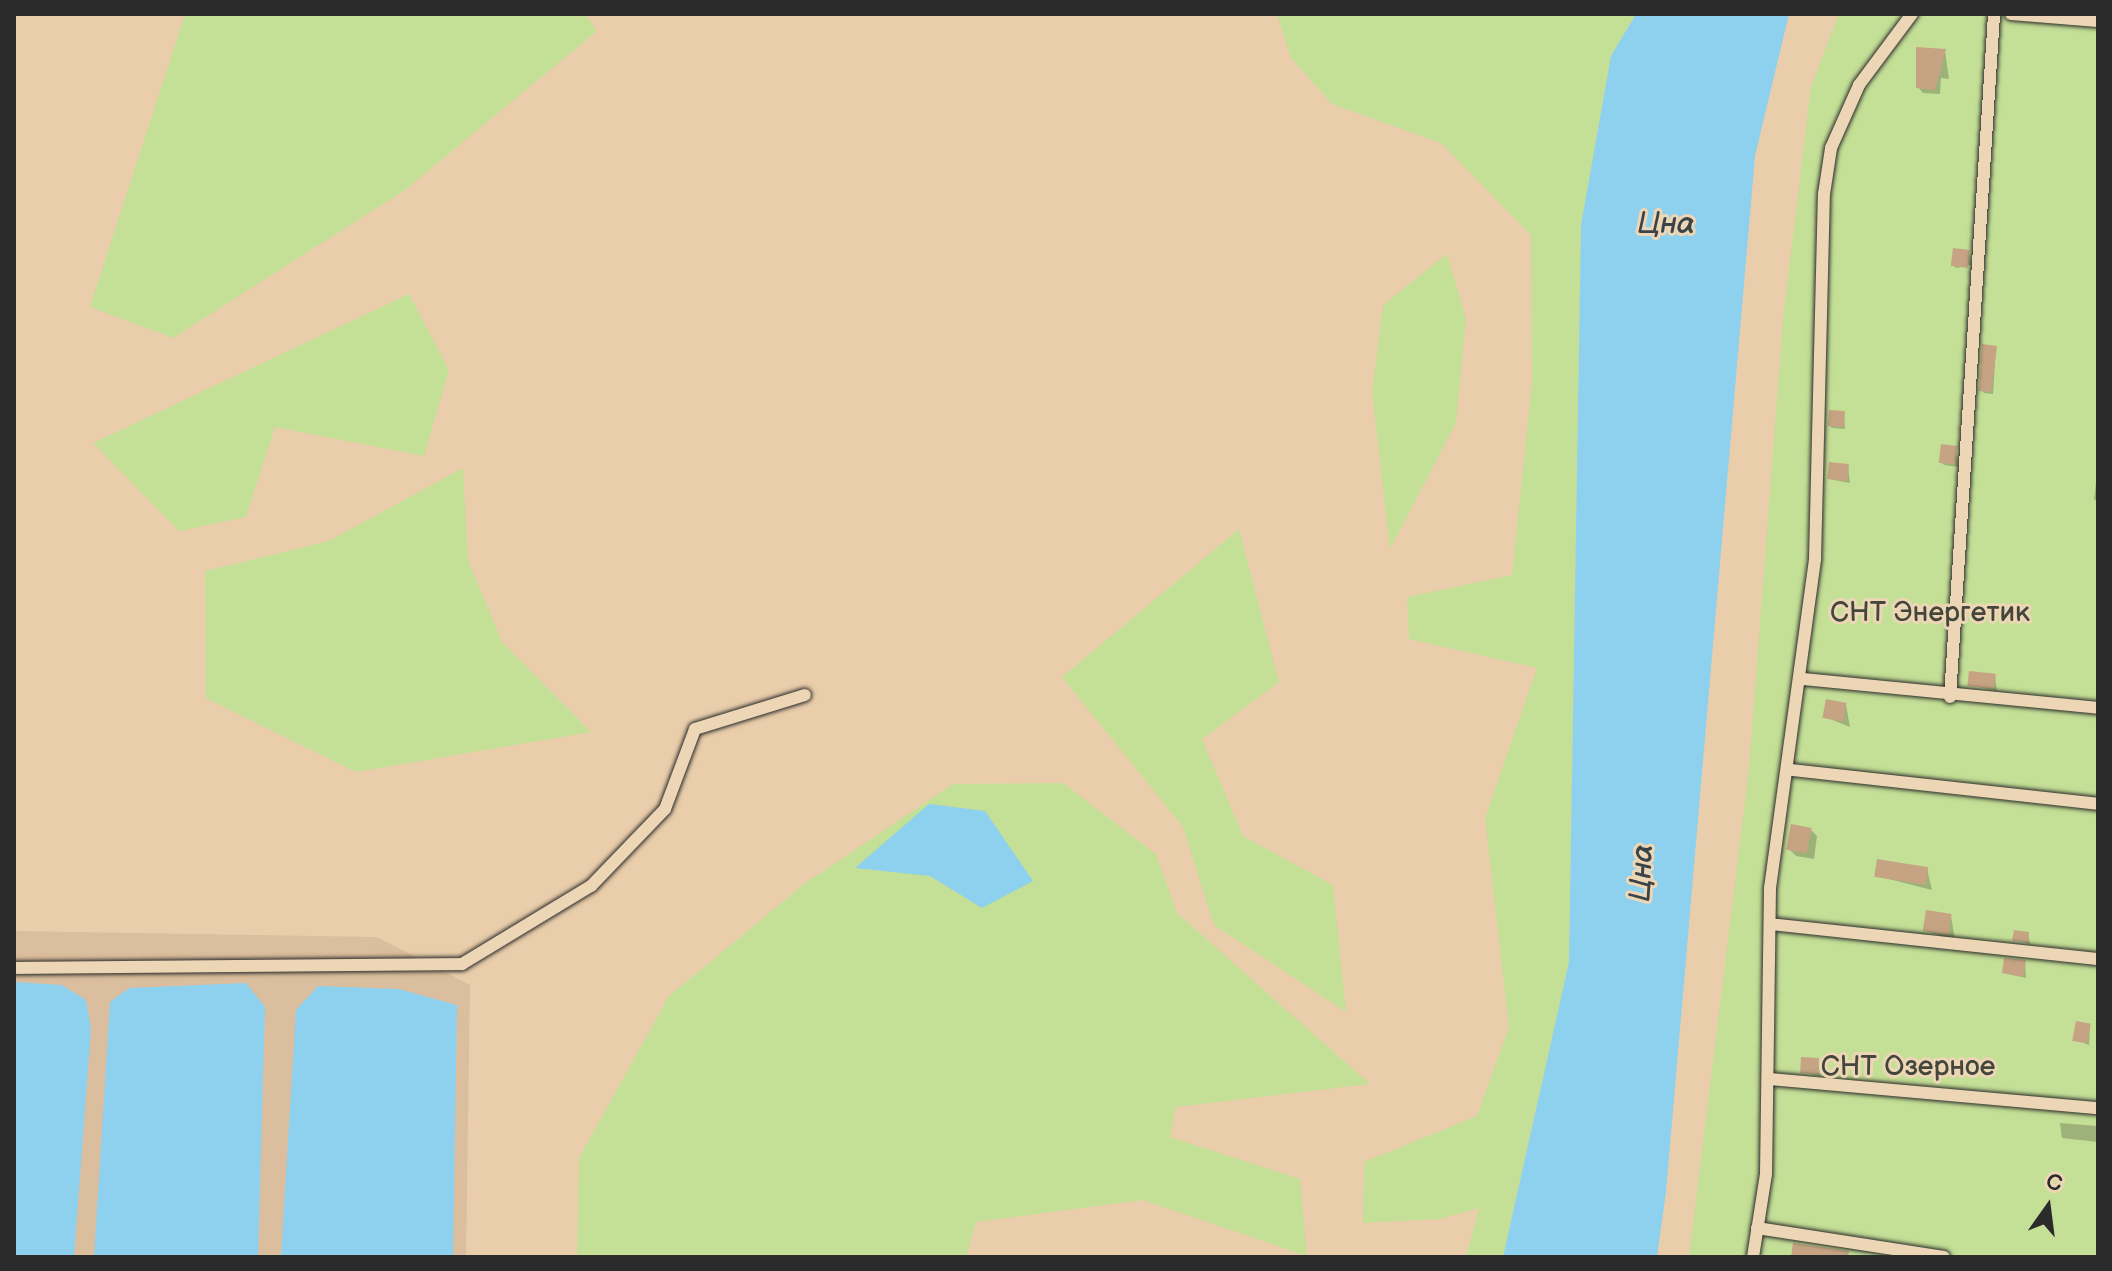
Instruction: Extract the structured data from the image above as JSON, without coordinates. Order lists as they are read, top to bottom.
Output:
{
  "water": ["Цна"],
  "parks": ["СНТ Энергетик", "СНТ Озерное"],
  "north": "top"
}
